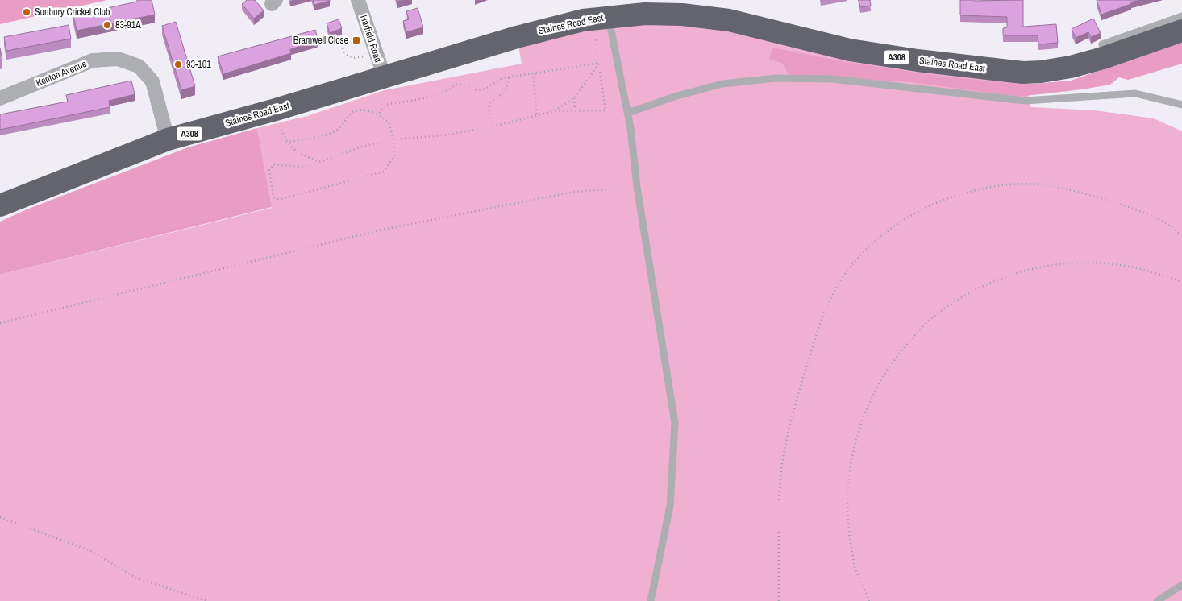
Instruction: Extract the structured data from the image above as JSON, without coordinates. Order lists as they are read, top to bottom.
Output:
{
  "streets": {
    "highway": ["Staines Road East", "A308"],
    "street": ["Harfield Road", "Kenton Avenue"]
  },
  "crossings": [
    ["Staines Road East", "Harfield Road"],
    ["Staines Road East", "Kenton Avenue"]
  ],
  "places": {
    "other": ["Sunbury Cricket Club", "83-91A", "93-101"],
    "transit": ["Bramwell Close"]
  }
}
